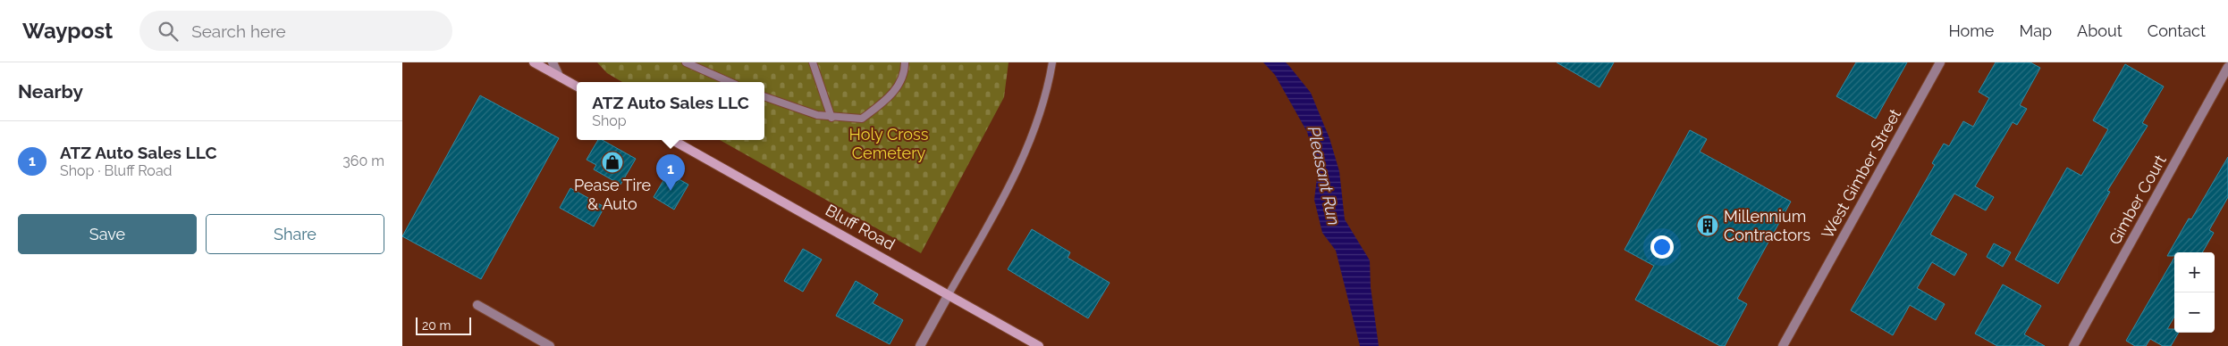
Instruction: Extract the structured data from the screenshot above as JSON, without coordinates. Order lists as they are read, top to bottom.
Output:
{
  "streets": {
    "main road": ["Bluff Road"],
    "street": ["West Gimber Street", "Gimber Court"]
  },
  "water": ["Pleasant Run"],
  "parks": ["Holy Cross Cemetery"],
  "places": {
    "shop": ["Pease Tire & Auto"],
    "building": ["Millennium Contractors"]
  },
  "scale_bar": "20 m",
  "page": {
    "header": "Waypost",
    "search": "Search here",
    "nav": [
      "Home",
      "Map",
      "About",
      "Contact"
    ],
    "heading": "Nearby",
    "popup": ["ATZ Auto Sales LLC", "Shop"],
    "list": [
      {
        "mark": "1",
        "name": "ATZ Auto Sales LLC",
        "note": "Shop · Bluff Road",
        "value": "360 m"
      }
    ],
    "pins": "1",
    "buttons": ["Save", "Share"],
    "map_buttons": ["+", "−"],
    "scale": "20 m"
  }
}
